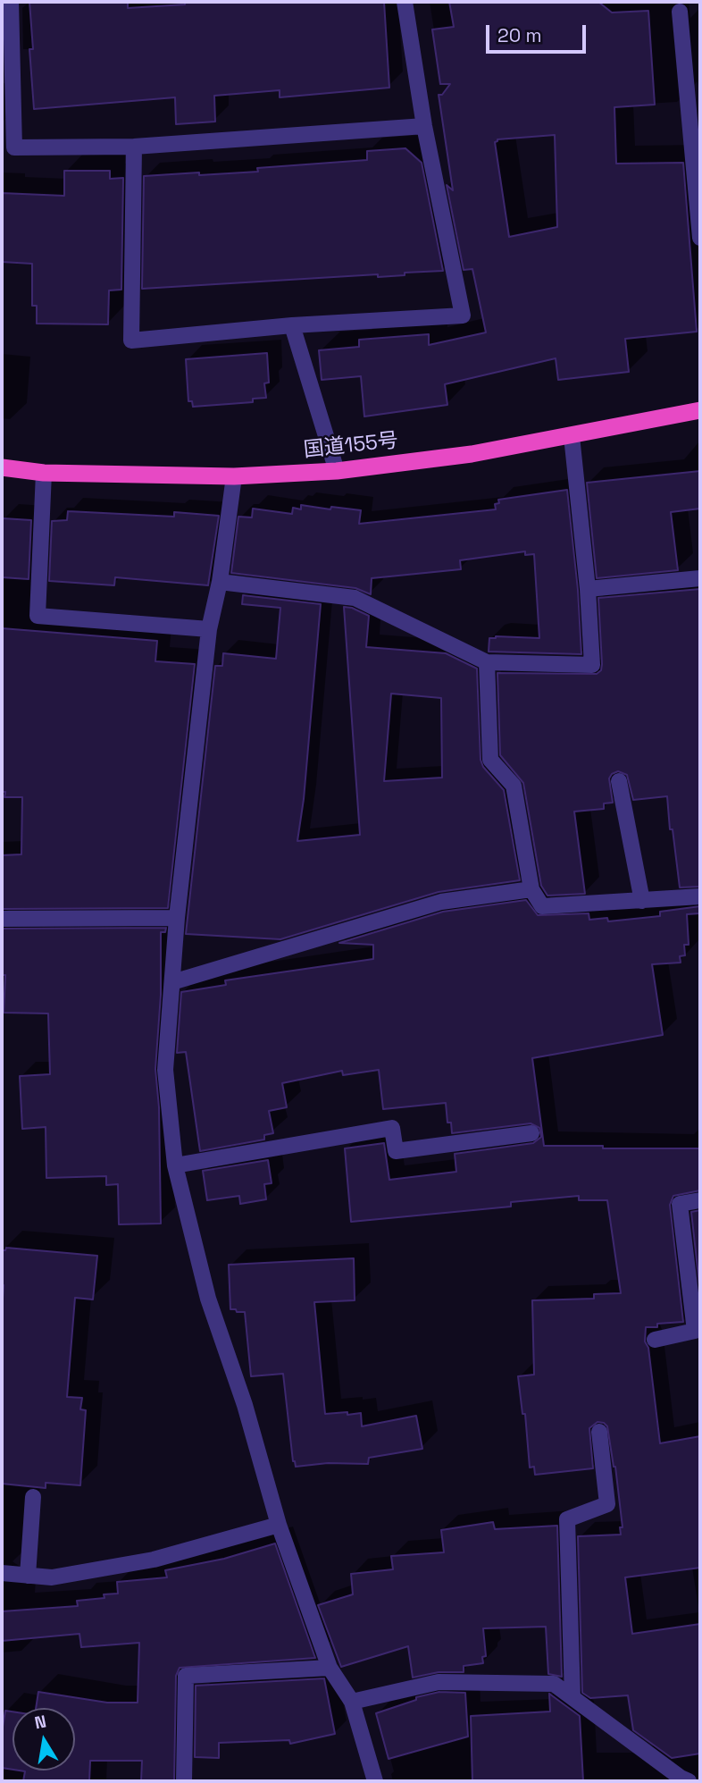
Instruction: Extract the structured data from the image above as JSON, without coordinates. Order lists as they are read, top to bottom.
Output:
{
  "streets": {
    "highway": ["国道155号"]
  },
  "scale_bar": "20 m",
  "north": "top"
}
